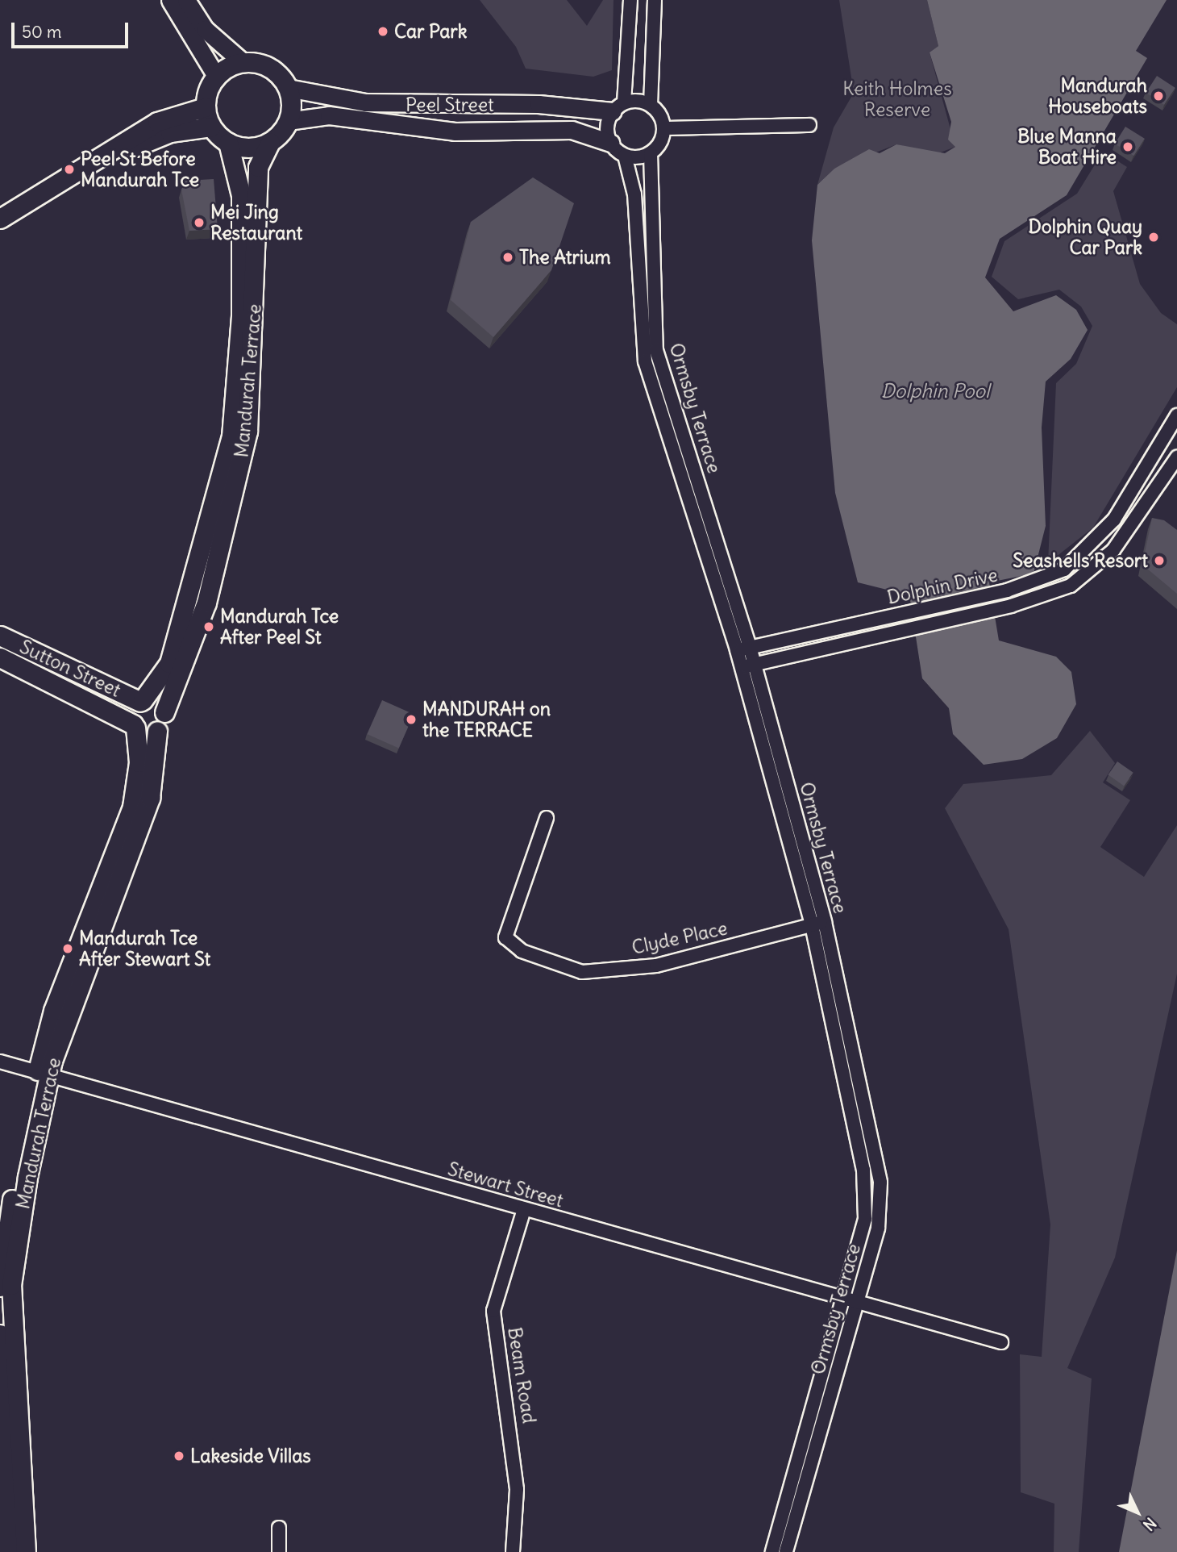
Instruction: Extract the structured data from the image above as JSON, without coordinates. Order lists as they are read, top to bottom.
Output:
{
  "streets": {
    "main road": ["Mandurah Terrace", "Sutton Street"],
    "street": [
      "Peel Street",
      "Ormsby Terrace",
      "Dolphin Drive",
      "Clyde Place",
      "Stewart Street",
      "Beam Road"
    ]
  },
  "crossings": [
    ["Peel Street", "Mandurah Terrace"],
    ["Peel Street", "Ormsby Terrace"],
    ["Mandurah Terrace", "Sutton Street"],
    ["Mandurah Terrace", "Stewart Street"],
    ["Ormsby Terrace", "Dolphin Drive"],
    ["Ormsby Terrace", "Clyde Place"],
    ["Ormsby Terrace", "Stewart Street"],
    ["Stewart Street", "Beam Road"]
  ],
  "water": ["Dolphin Pool"],
  "parks": ["Keith Holmes Reserve"],
  "places": [
    "Car Park",
    "Mandurah Houseboats",
    "Blue Manna Boat Hire",
    "Peel St Before Mandurah Tce",
    "Mei Jing Restaurant",
    "Dolphin Quay Car Park",
    "The Atrium",
    "Seashells Resort",
    "Mandurah Tce After Peel St",
    "MANDURAH on the TERRACE",
    "Mandurah Tce After Stewart St",
    "Lakeside Villas"
  ],
  "scale_bar": "50 m",
  "north": "bottom right"
}
